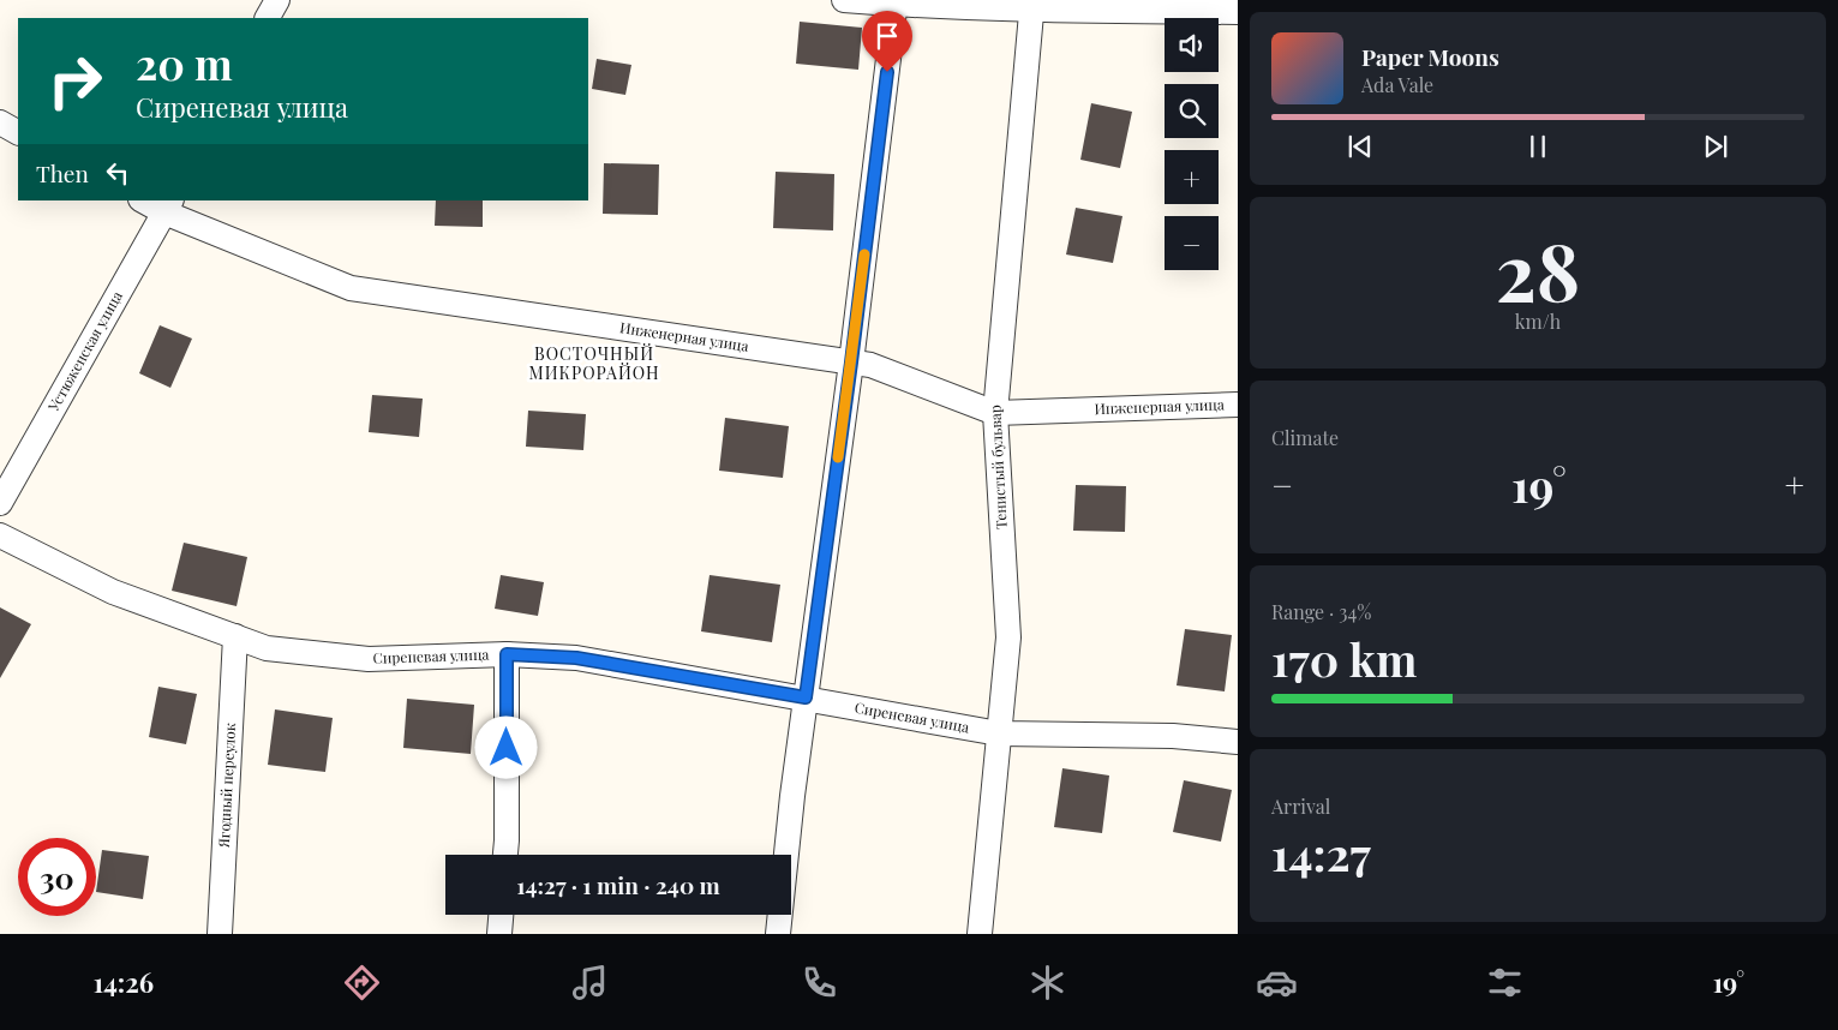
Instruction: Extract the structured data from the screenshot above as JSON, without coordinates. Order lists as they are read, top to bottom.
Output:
{
  "streets": {
    "street": [
      "Инженерная улица",
      "Устюженская улица",
      "Тенистый бульвар",
      "Сиреневая улица",
      "Ягодный переулок"
    ]
  },
  "crossings": [
    ["Инженерная улица", "Устюженская улица"],
    ["Инженерная улица", "Тенистый бульвар"],
    ["Тенистый бульвар", "Сиреневая улица"],
    ["Сиреневая улица", "Ягодный переулок"]
  ],
  "districts": ["ВОСТОЧНЫЙ МИКРОРАЙОН"],
  "page": {
    "map_buttons": ["+", "−"],
    "turn": ["20 m", "Сиреневая улица"],
    "song": ["Paper Moons", "Ada Vale"],
    "then": "Then",
    "tile": [
      ["28", "km/h"],
      "Climate",
      ["Range · 34%", "170 km"],
      ["Arrival", "14:27"]
    ],
    "heat": ["−", "19°", "+"],
    "limit": "30",
    "trip": "14:27 · 1 min · 240 m",
    "tabs": ["14:26", "19°"]
  }
}
